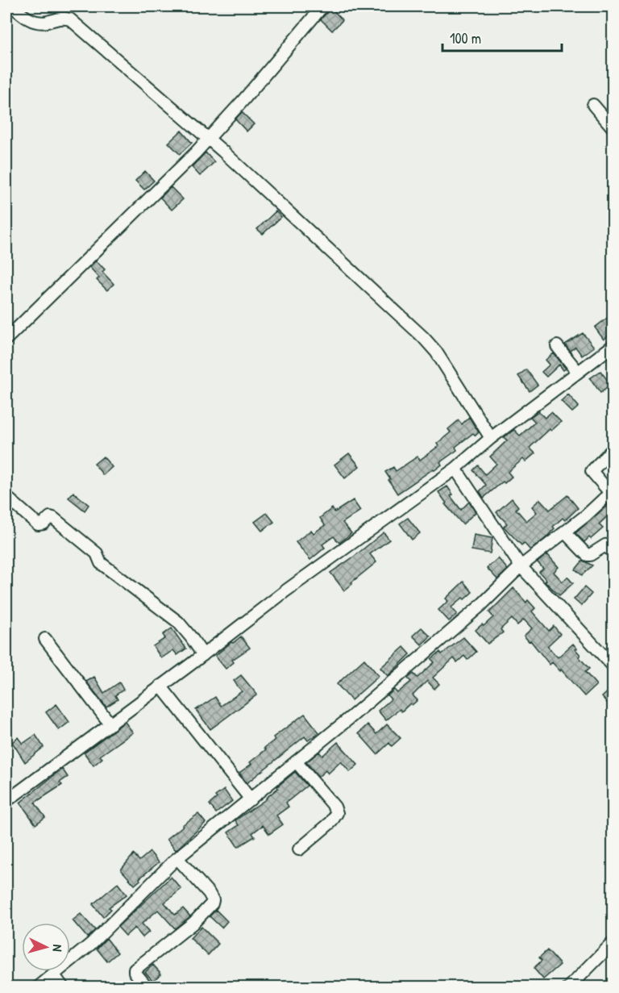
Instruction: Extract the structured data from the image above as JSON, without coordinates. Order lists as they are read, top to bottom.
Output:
{
  "scale_bar": "100 m",
  "north": "right"
}
